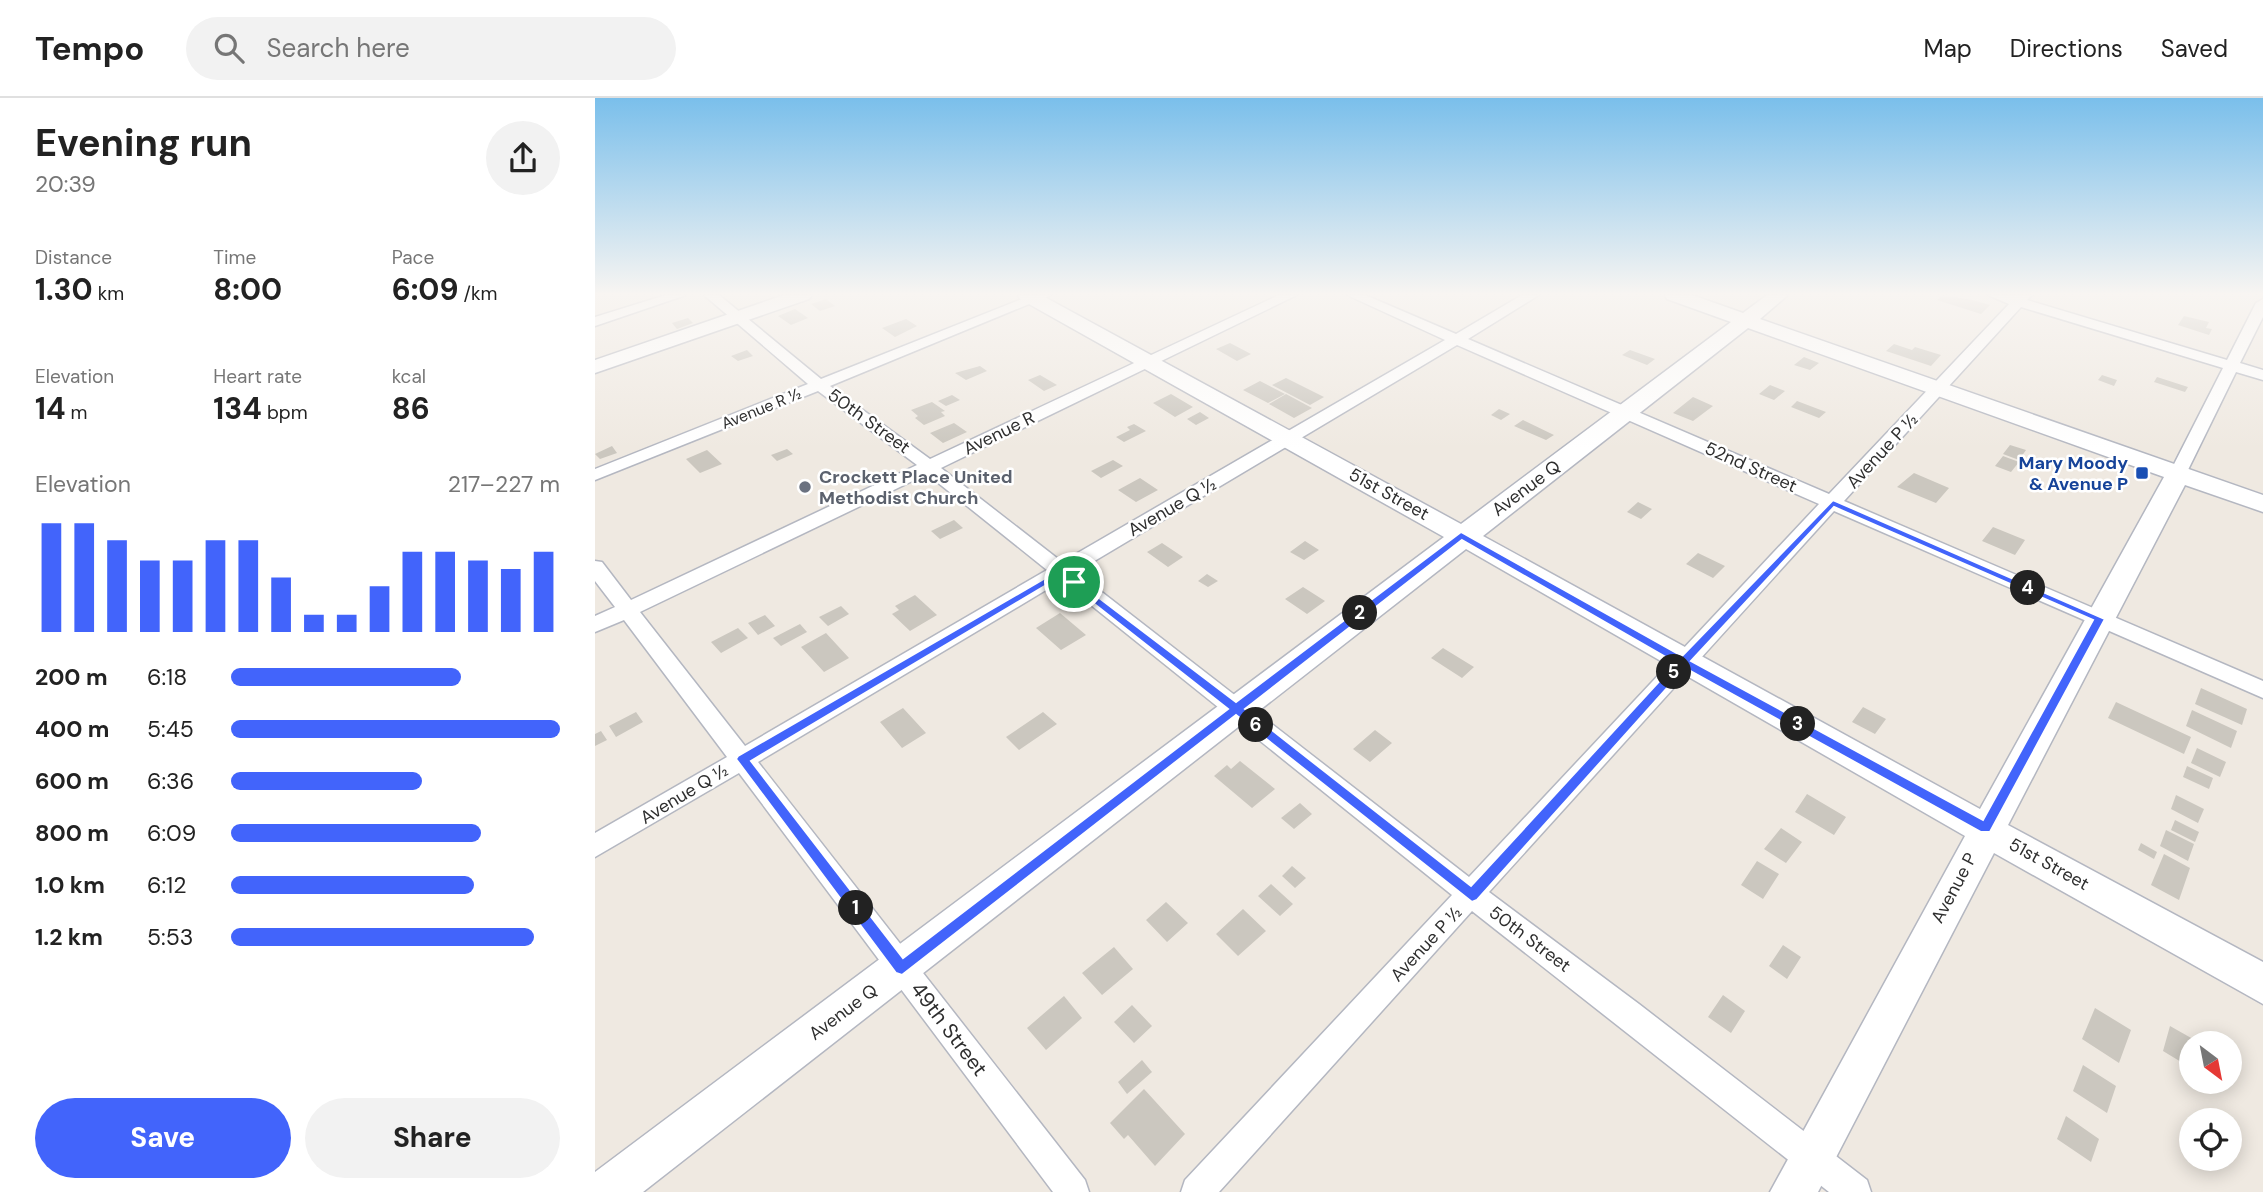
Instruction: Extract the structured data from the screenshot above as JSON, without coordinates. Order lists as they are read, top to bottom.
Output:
{
  "streets": {
    "main road": ["Avenue Q", "Avenue P"],
    "street": [
      "Avenue R ½",
      "50th Street",
      "Avenue R",
      "Avenue P ½",
      "52nd Street",
      "51st Street",
      "Avenue Q ½",
      "49th Street"
    ]
  },
  "crossings": [
    ["Avenue R ½", "50th Street"],
    ["50th Street", "Avenue R"],
    ["50th Street", "Avenue P ½"],
    ["50th Street", "Avenue Q"],
    ["50th Street", "Avenue Q ½"],
    ["50th Street", "Avenue P"],
    ["Avenue R", "51st Street"],
    ["Avenue R", "49th Street"],
    ["Avenue P ½", "52nd Street"],
    ["Avenue P ½", "51st Street"],
    ["52nd Street", "Avenue Q"],
    ["52nd Street", "Avenue P"],
    ["Avenue Q", "51st Street"],
    ["Avenue Q", "49th Street"],
    ["51st Street", "Avenue Q ½"],
    ["51st Street", "Avenue P"],
    ["Avenue Q ½", "49th Street"]
  ],
  "places": {
    "transit": ["Mary Moody & Avenue P"],
    "other": ["Crockett Place United Methodist Church"]
  },
  "north": "bottom right",
  "page": {
    "header": "Tempo",
    "search": "Search here",
    "nav": ["Map", "Directions", "Saved"],
    "heading": ["Evening run", "20:39"],
    "stats": [
      ["Distance", "1.30 km"],
      ["Time", "8:00"],
      ["Pace", "6:09 /km"],
      ["Elevation", "14 m"],
      ["Heart rate", "134 bpm"],
      ["kcal", "86"]
    ],
    "chart": ["Elevation", "217–227 m"],
    "pins": [
      "4",
      "2",
      "5",
      "3",
      "6",
      "1"
    ],
    "list": [
      {
        "name": "200 m",
        "note": "6:18"
      },
      {
        "name": "400 m",
        "note": "5:45"
      },
      {
        "name": "600 m",
        "note": "6:36"
      },
      {
        "name": "800 m",
        "note": "6:09"
      },
      {
        "name": "1.0 km",
        "note": "6:12"
      },
      {
        "name": "1.2 km",
        "note": "5:53"
      }
    ],
    "buttons": ["Save", "Share"]
  }
}
